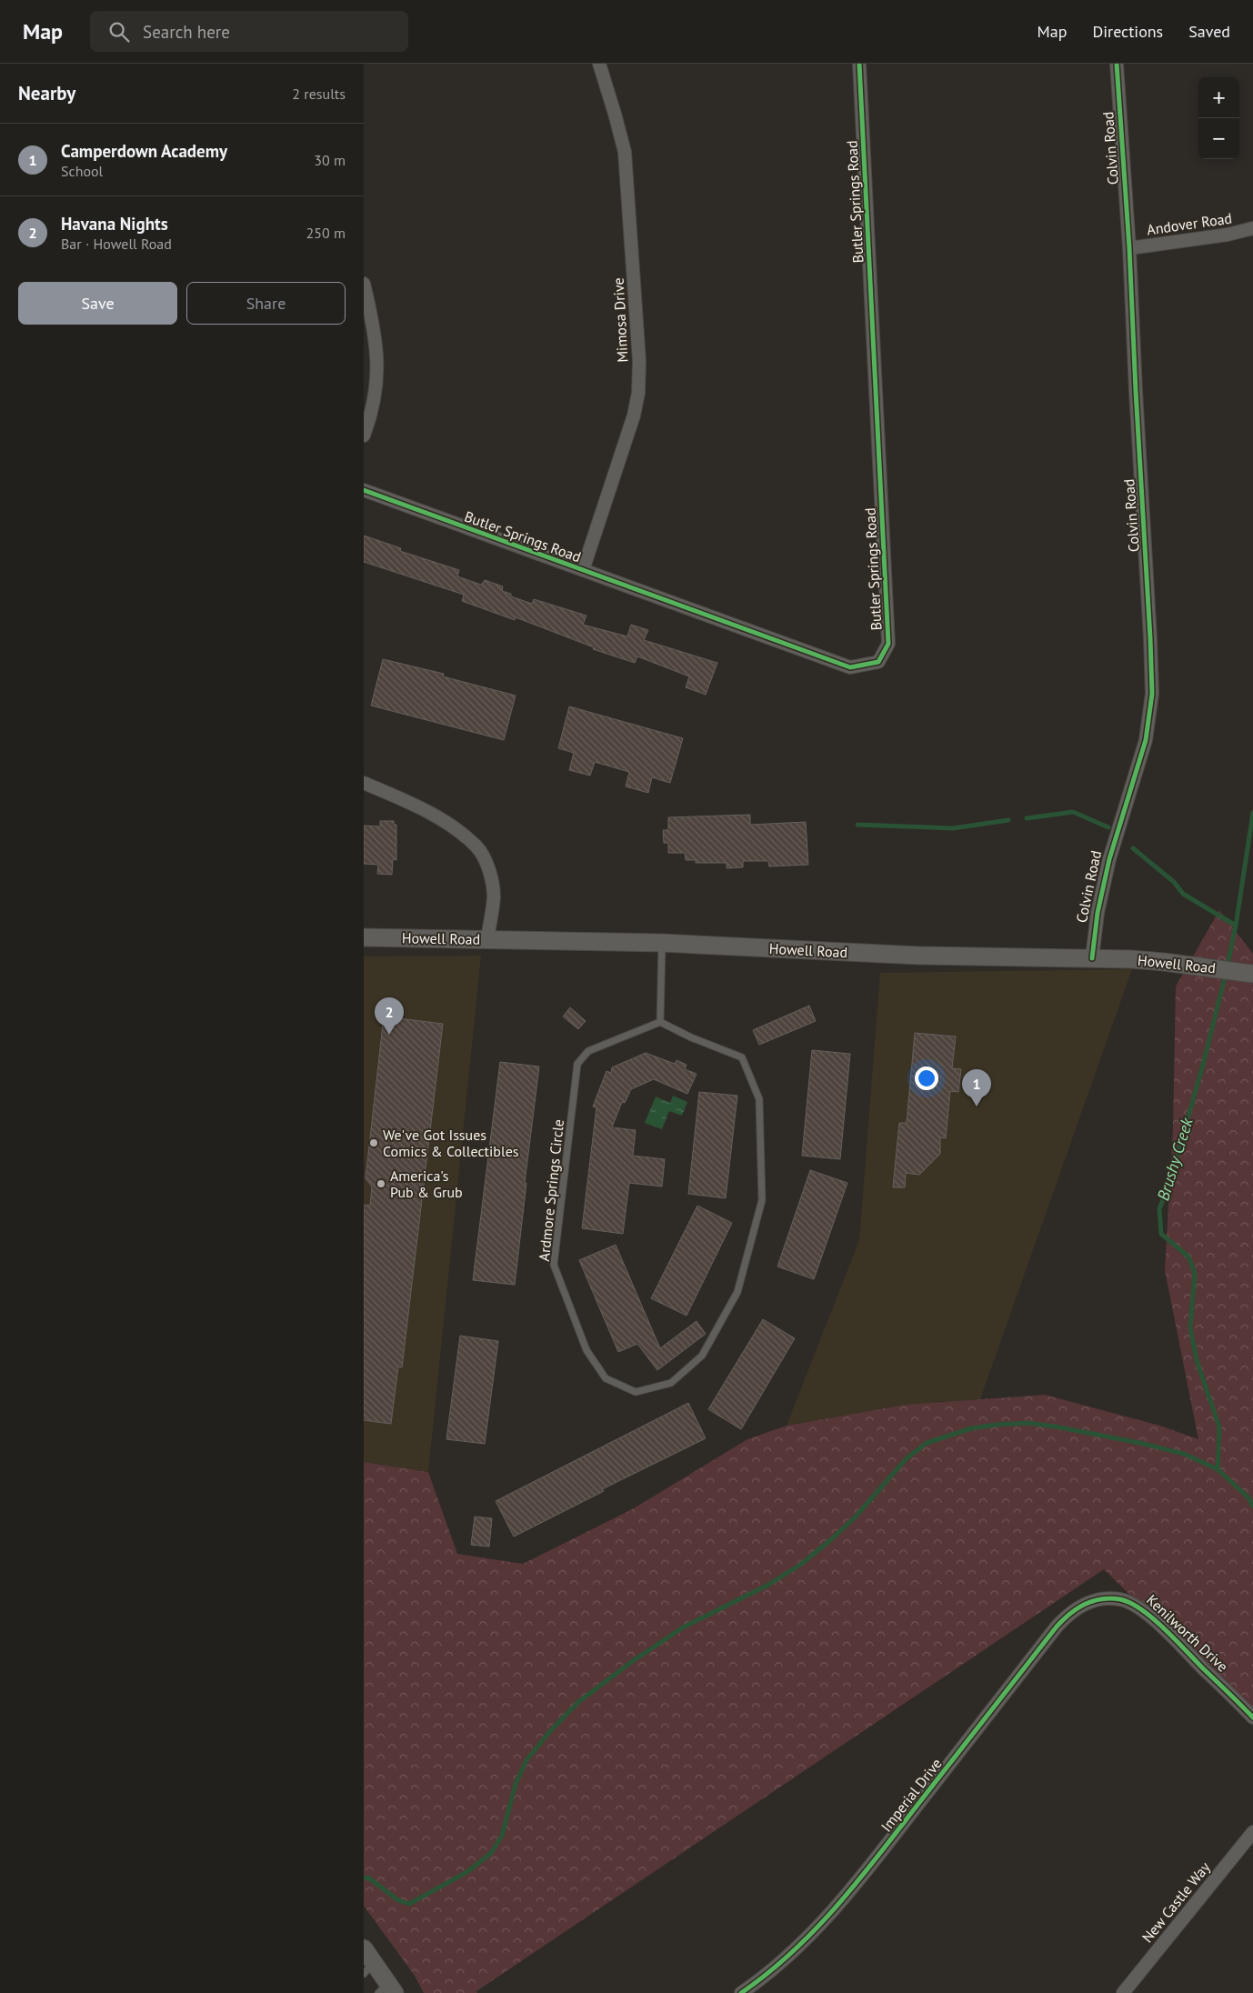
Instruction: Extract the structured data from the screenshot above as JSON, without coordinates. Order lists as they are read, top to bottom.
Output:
{
  "streets": {
    "main road": ["Howell Road"],
    "street": [
      "Colvin Road",
      "Butler Springs Road",
      "Andover Road",
      "Mimosa Drive",
      "Kenilworth Drive",
      "Imperial Drive",
      "New Castle Way"
    ],
    "lane": ["Ardmore Springs Circle"]
  },
  "crossings": [
    ["Colvin Road", "Andover Road"],
    ["Colvin Road", "Howell Road"],
    ["Butler Springs Road", "Mimosa Drive"],
    ["Kenilworth Drive", "Imperial Drive"]
  ],
  "water": ["Brushy Creek"],
  "places": ["We've Got Issues Comics & Collectibles", "America's Pub & Grub"],
  "page": {
    "header": "Map",
    "search": "Search here",
    "nav": ["Map", "Directions", "Saved"],
    "heading": ["Nearby", "2 results"],
    "map_buttons": ["+", "−"],
    "list": [
      {
        "mark": "1",
        "name": "Camperdown Academy",
        "note": "School",
        "value": "30 m"
      },
      {
        "mark": "2",
        "name": "Havana Nights",
        "note": "Bar · Howell Road",
        "value": "250 m"
      }
    ],
    "buttons": ["Save", "Share"],
    "pins": ["2", "1"]
  }
}
